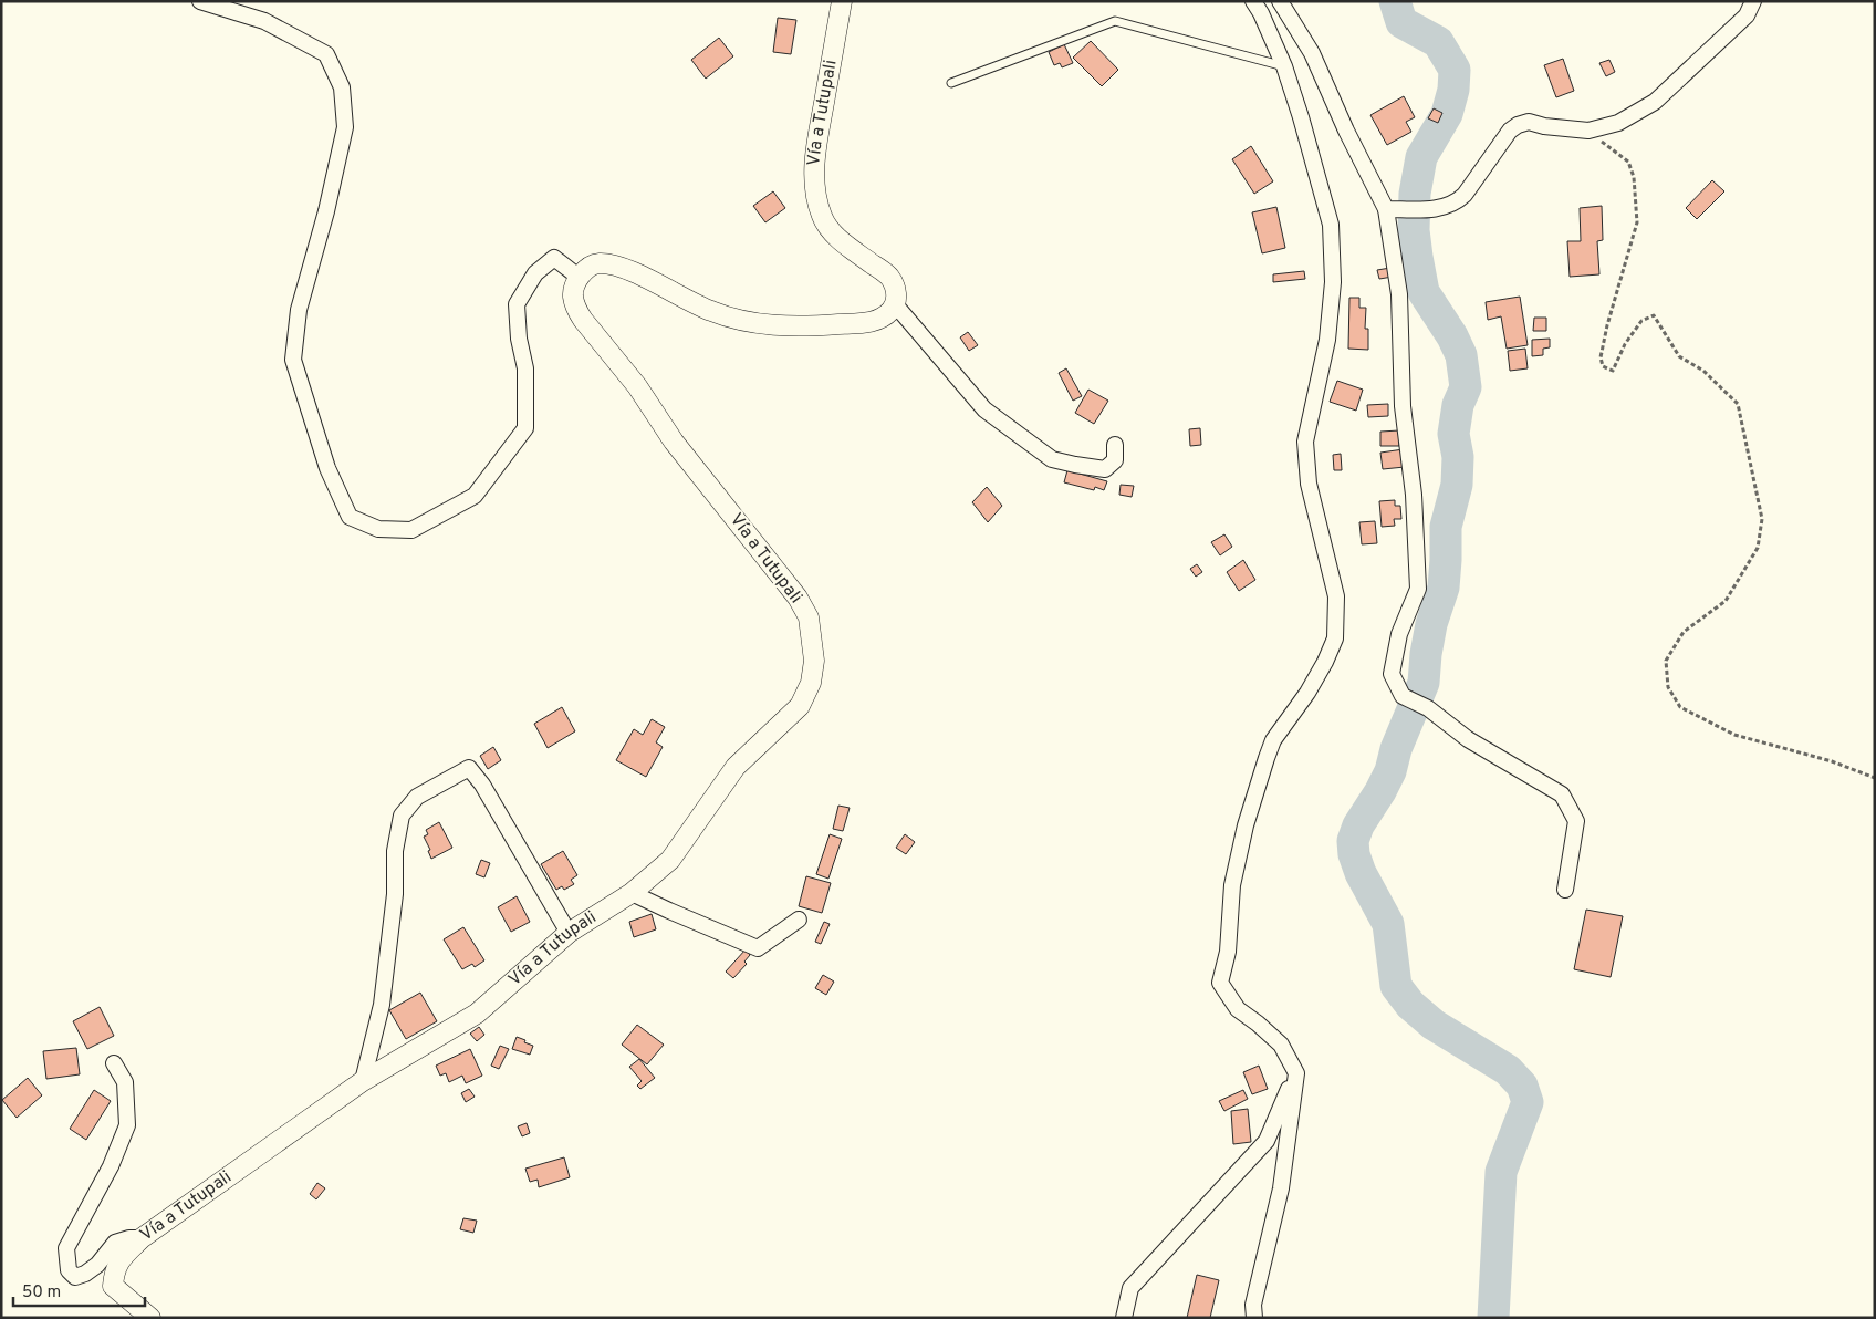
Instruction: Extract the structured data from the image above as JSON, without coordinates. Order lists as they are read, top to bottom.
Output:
{
  "streets": {
    "street": ["Vía a Tutupali"]
  },
  "scale_bar": "50 m"
}
